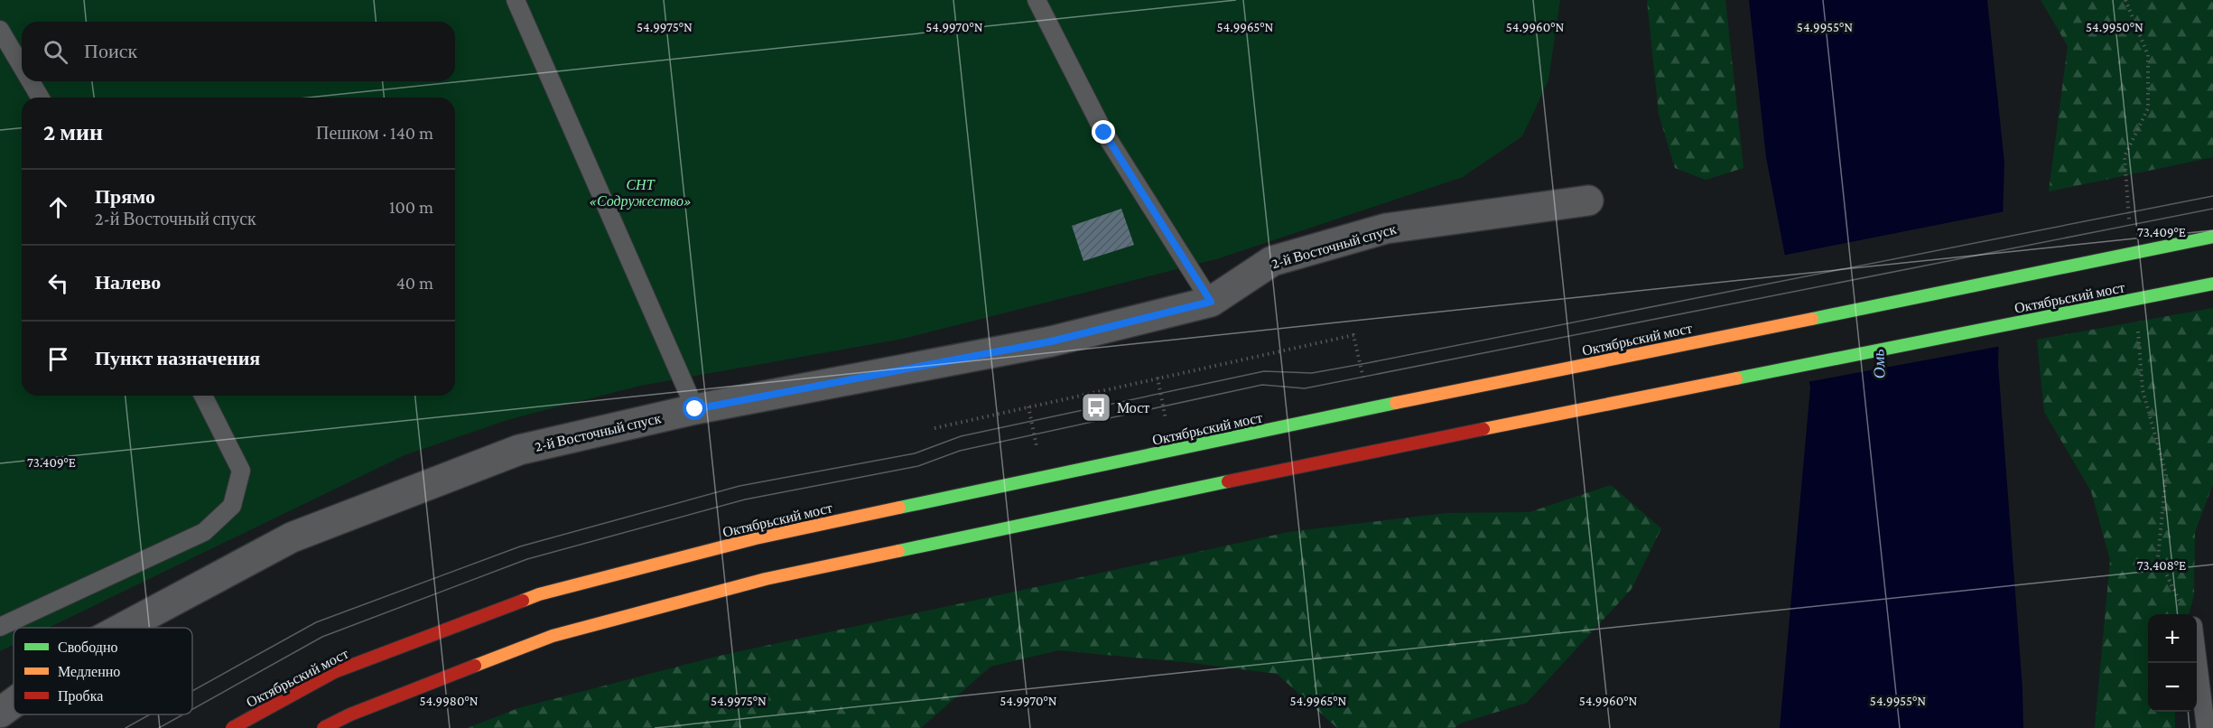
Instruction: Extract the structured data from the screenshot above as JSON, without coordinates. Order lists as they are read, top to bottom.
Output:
{
  "streets": {
    "main road": ["Октябрьский мост"],
    "street": ["2-й Восточный спуск"]
  },
  "water": ["Омь"],
  "parks": ["СНТ «Содружество»"],
  "places": {
    "bus stop": ["Мост"]
  },
  "legend": ["Свободно", "Медленно", "Пробка"],
  "page": {
    "search": "Поиск",
    "heading": ["2 мин", "Пешком · 140 m"],
    "list": [
      ["Прямо", "2-й Восточный спуск", "100 m"],
      ["Налево", "40 m"],
      "Пункт назначения"
    ],
    "map_buttons": ["+", "−"]
  },
  "coordinates": [
    "54.9975°N",
    "54.9970°N",
    "54.9965°N",
    "54.9960°N",
    "54.9955°N",
    "54.9950°N",
    "73.409°E",
    "73.408°E",
    "54.9980°N"
  ]
}
